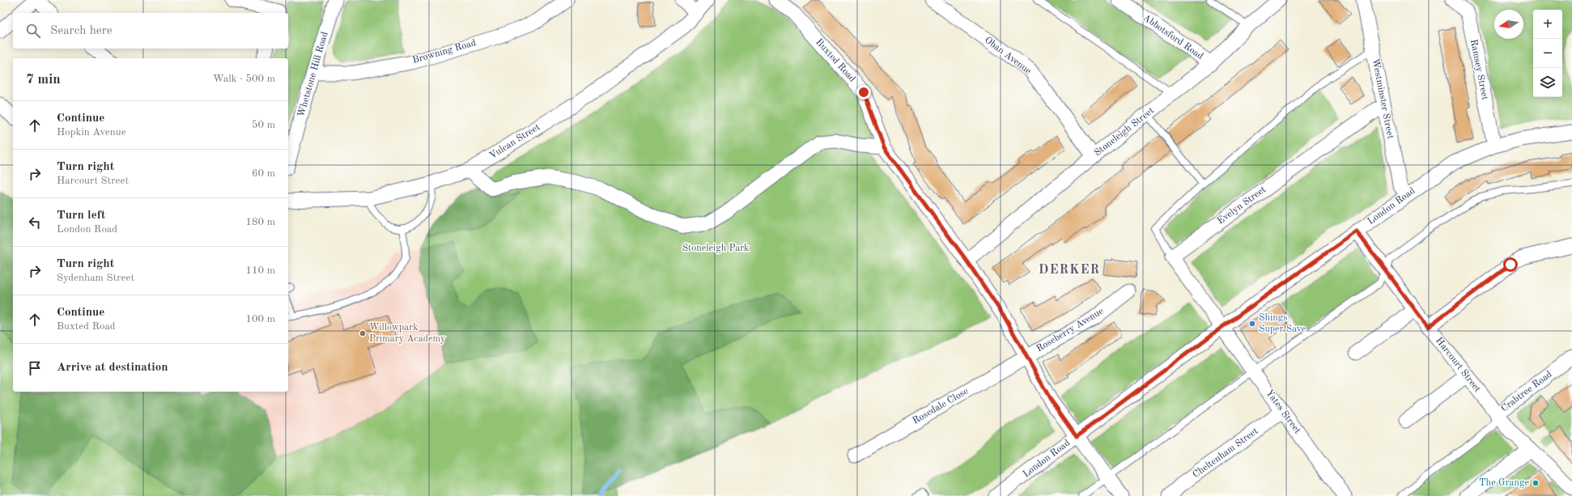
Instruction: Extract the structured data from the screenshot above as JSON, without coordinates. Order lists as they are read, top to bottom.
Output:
{
  "streets": {
    "street": [
      "Abbotsford Road",
      "Browning Road",
      "Oban Avenue",
      "Buxted Road",
      "Ramsey Street",
      "Whetstone Hill Road",
      "Westminster Street",
      "Stoneleigh Street",
      "Vulcan Street",
      "Evelyn Street",
      "London Road",
      "Roseberry Avenue",
      "Harcourt Street",
      "Crabtree Road",
      "Rosedale Close",
      "Yates Street",
      "Cheltenham Street"
    ]
  },
  "crossings": [
    ["Abbotsford Road", "Stoneleigh Street"],
    ["Browning Road", "Whetstone Hill Road"],
    ["Oban Avenue", "Stoneleigh Street"],
    ["Buxted Road", "Stoneleigh Street"],
    ["Buxted Road", "London Road"],
    ["Buxted Road", "Roseberry Avenue"],
    ["Buxted Road", "Rosedale Close"],
    ["Ramsey Street", "London Road"],
    ["Westminster Street", "Evelyn Street"],
    ["Westminster Street", "London Road"],
    ["London Road", "Harcourt Street"],
    ["London Road", "Yates Street"],
    ["Roseberry Avenue", "Rosedale Close"],
    ["Harcourt Street", "Crabtree Road"],
    ["Yates Street", "Cheltenham Street"]
  ],
  "districts": ["DERKER"],
  "parks": ["Stoneleigh Park"],
  "places": ["Shings Super Save", "Willowpark Primary Academy", "The Grange"],
  "north": "left",
  "page": {
    "map_buttons": ["+", "−"],
    "search": "Search here",
    "heading": ["7 min", "Walk · 500 m"],
    "list": [
      ["Continue", "Hopkin Avenue", "50 m"],
      ["Turn right", "Harcourt Street", "60 m"],
      ["Turn left", "London Road", "180 m"],
      ["Turn right", "Sydenham Street", "110 m"],
      ["Continue", "Buxted Road", "100 m"],
      "Arrive at destination"
    ]
  }
}
